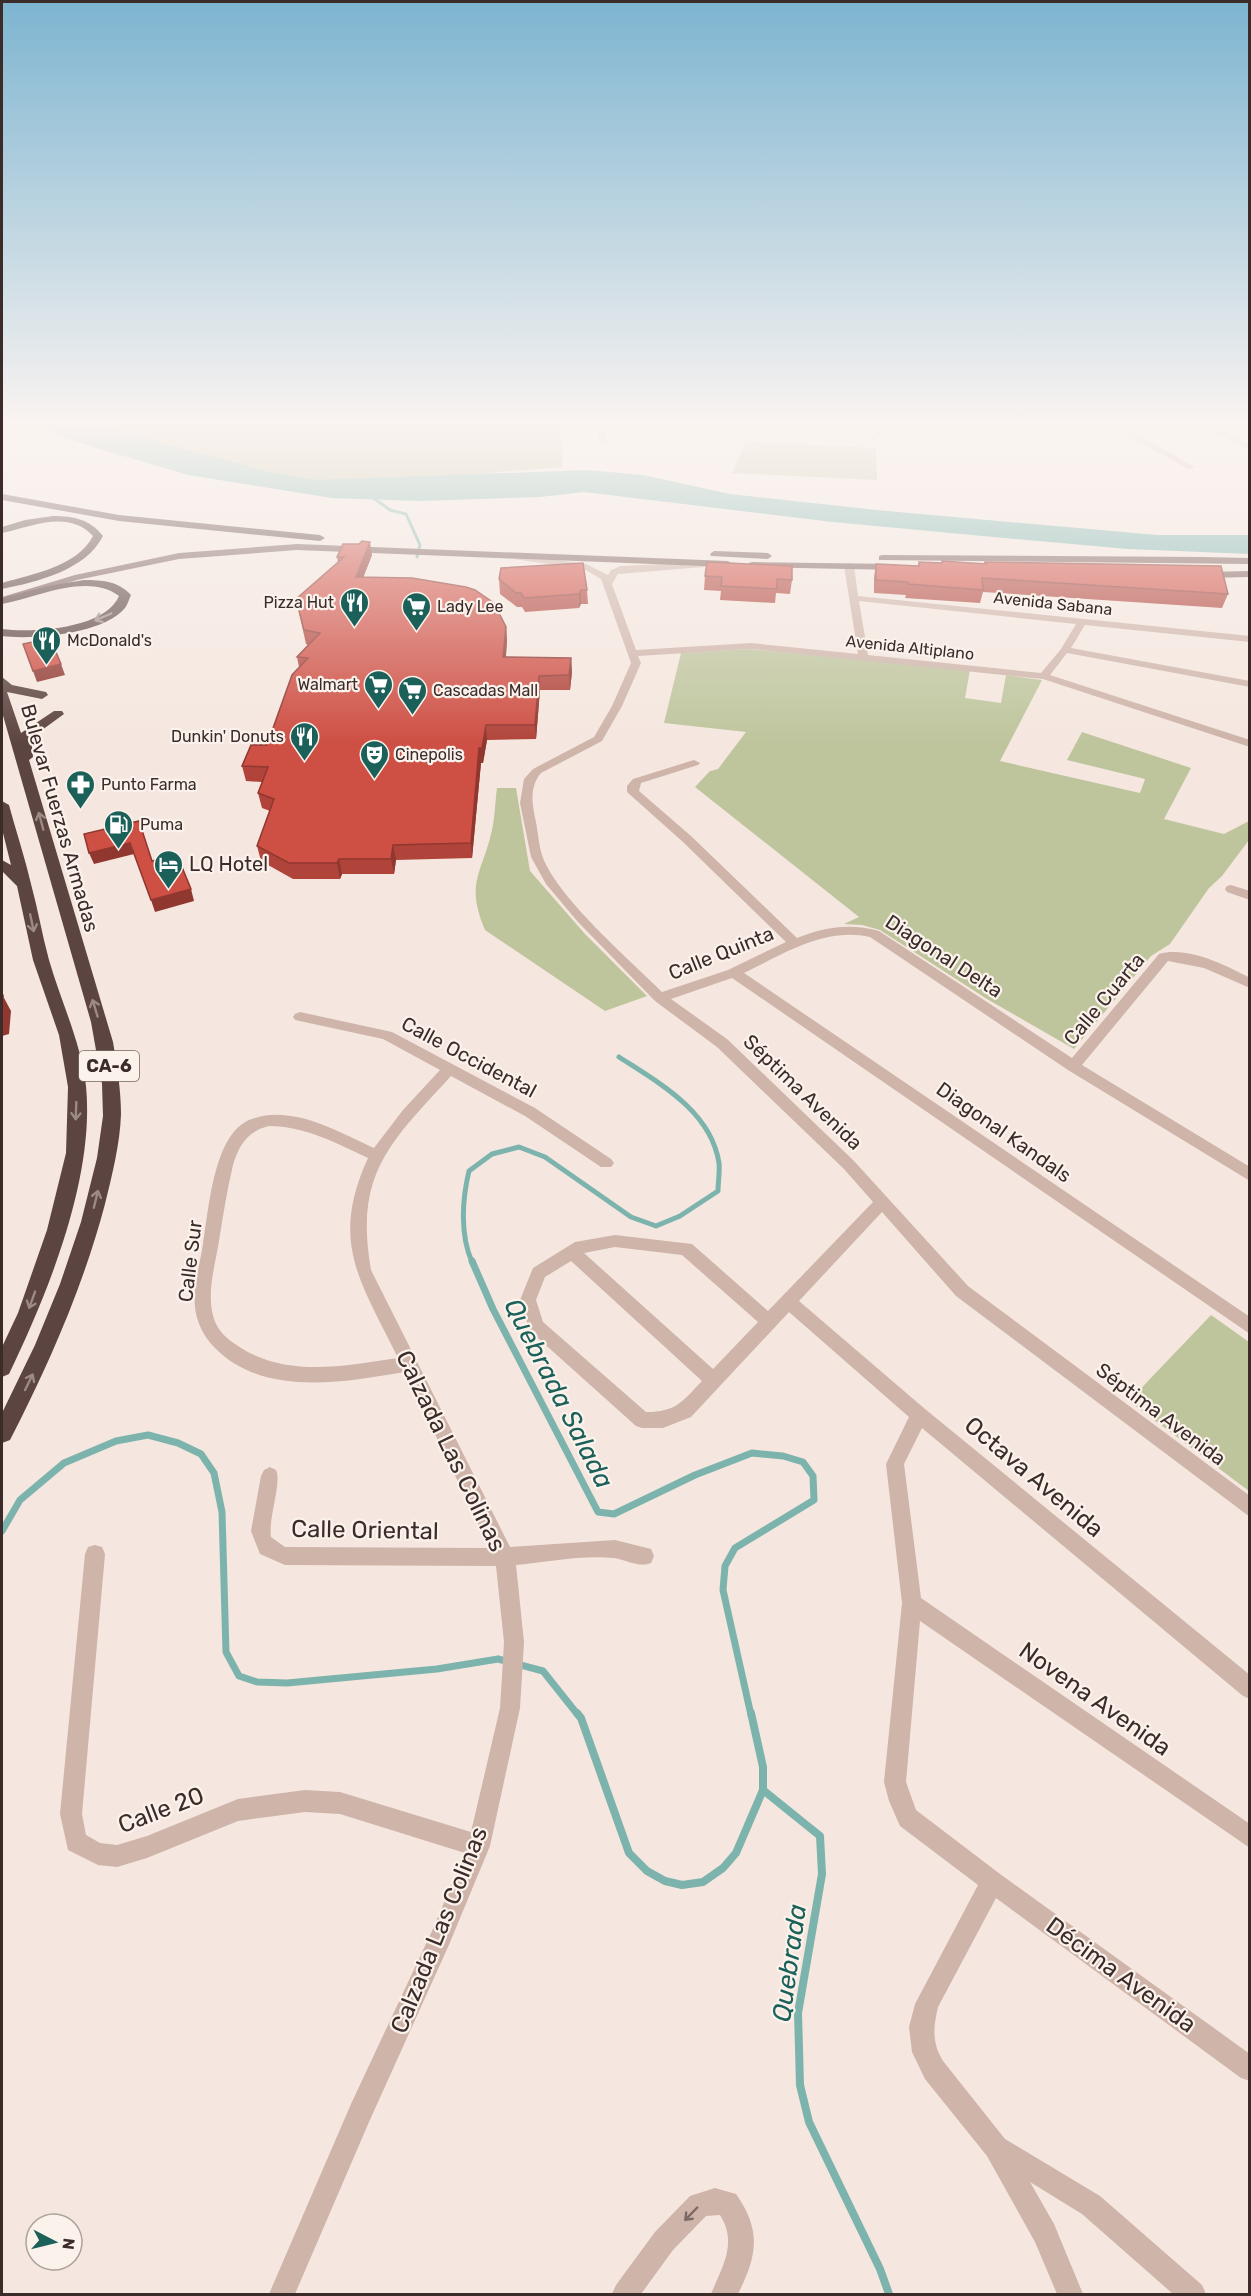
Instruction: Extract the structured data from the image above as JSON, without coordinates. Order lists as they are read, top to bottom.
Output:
{
  "streets": {
    "highway": ["Bulevar Fuerzas Armadas", "CA-6"],
    "street": [
      "Avenida Sabana",
      "Avenida Altiplano",
      "Calle Quinta",
      "Diagonal Delta",
      "Calle Cuarta",
      "Calle Occidental",
      "Séptima Avenida",
      "Diagonal Kandals",
      "Calle Sur",
      "Calzada Las Colinas",
      "Octava Avenida",
      "Calle Oriental",
      "Novena Avenida",
      "Calle 20",
      "Décima Avenida"
    ]
  },
  "crossings": [
    ["Avenida Altiplano", "Séptima Avenida"],
    ["Calle Quinta", "Diagonal Delta"],
    ["Calle Quinta", "Séptima Avenida"],
    ["Calle Quinta", "Diagonal Kandals"],
    ["Diagonal Delta", "Calle Cuarta"],
    ["Calle Occidental", "Calzada Las Colinas"],
    ["Calle Sur", "Calzada Las Colinas"],
    ["Calzada Las Colinas", "Calle Oriental"],
    ["Calzada Las Colinas", "Calle 20"],
    ["Octava Avenida", "Décima Avenida"],
    ["Novena Avenida", "Décima Avenida"]
  ],
  "water": ["Quebrada Salada", "Quebrada"],
  "places": {
    "restaurant": ["Pizza Hut", "McDonald's", "Dunkin' Donuts"],
    "supermarket": ["Lady Lee", "Walmart", "Cascadas Mall"],
    "theatre": ["Cinepolis"],
    "pharmacy": ["Punto Farma"],
    "fuel station": ["Puma"],
    "hotel": ["LQ Hotel"]
  },
  "north": "right"
}
